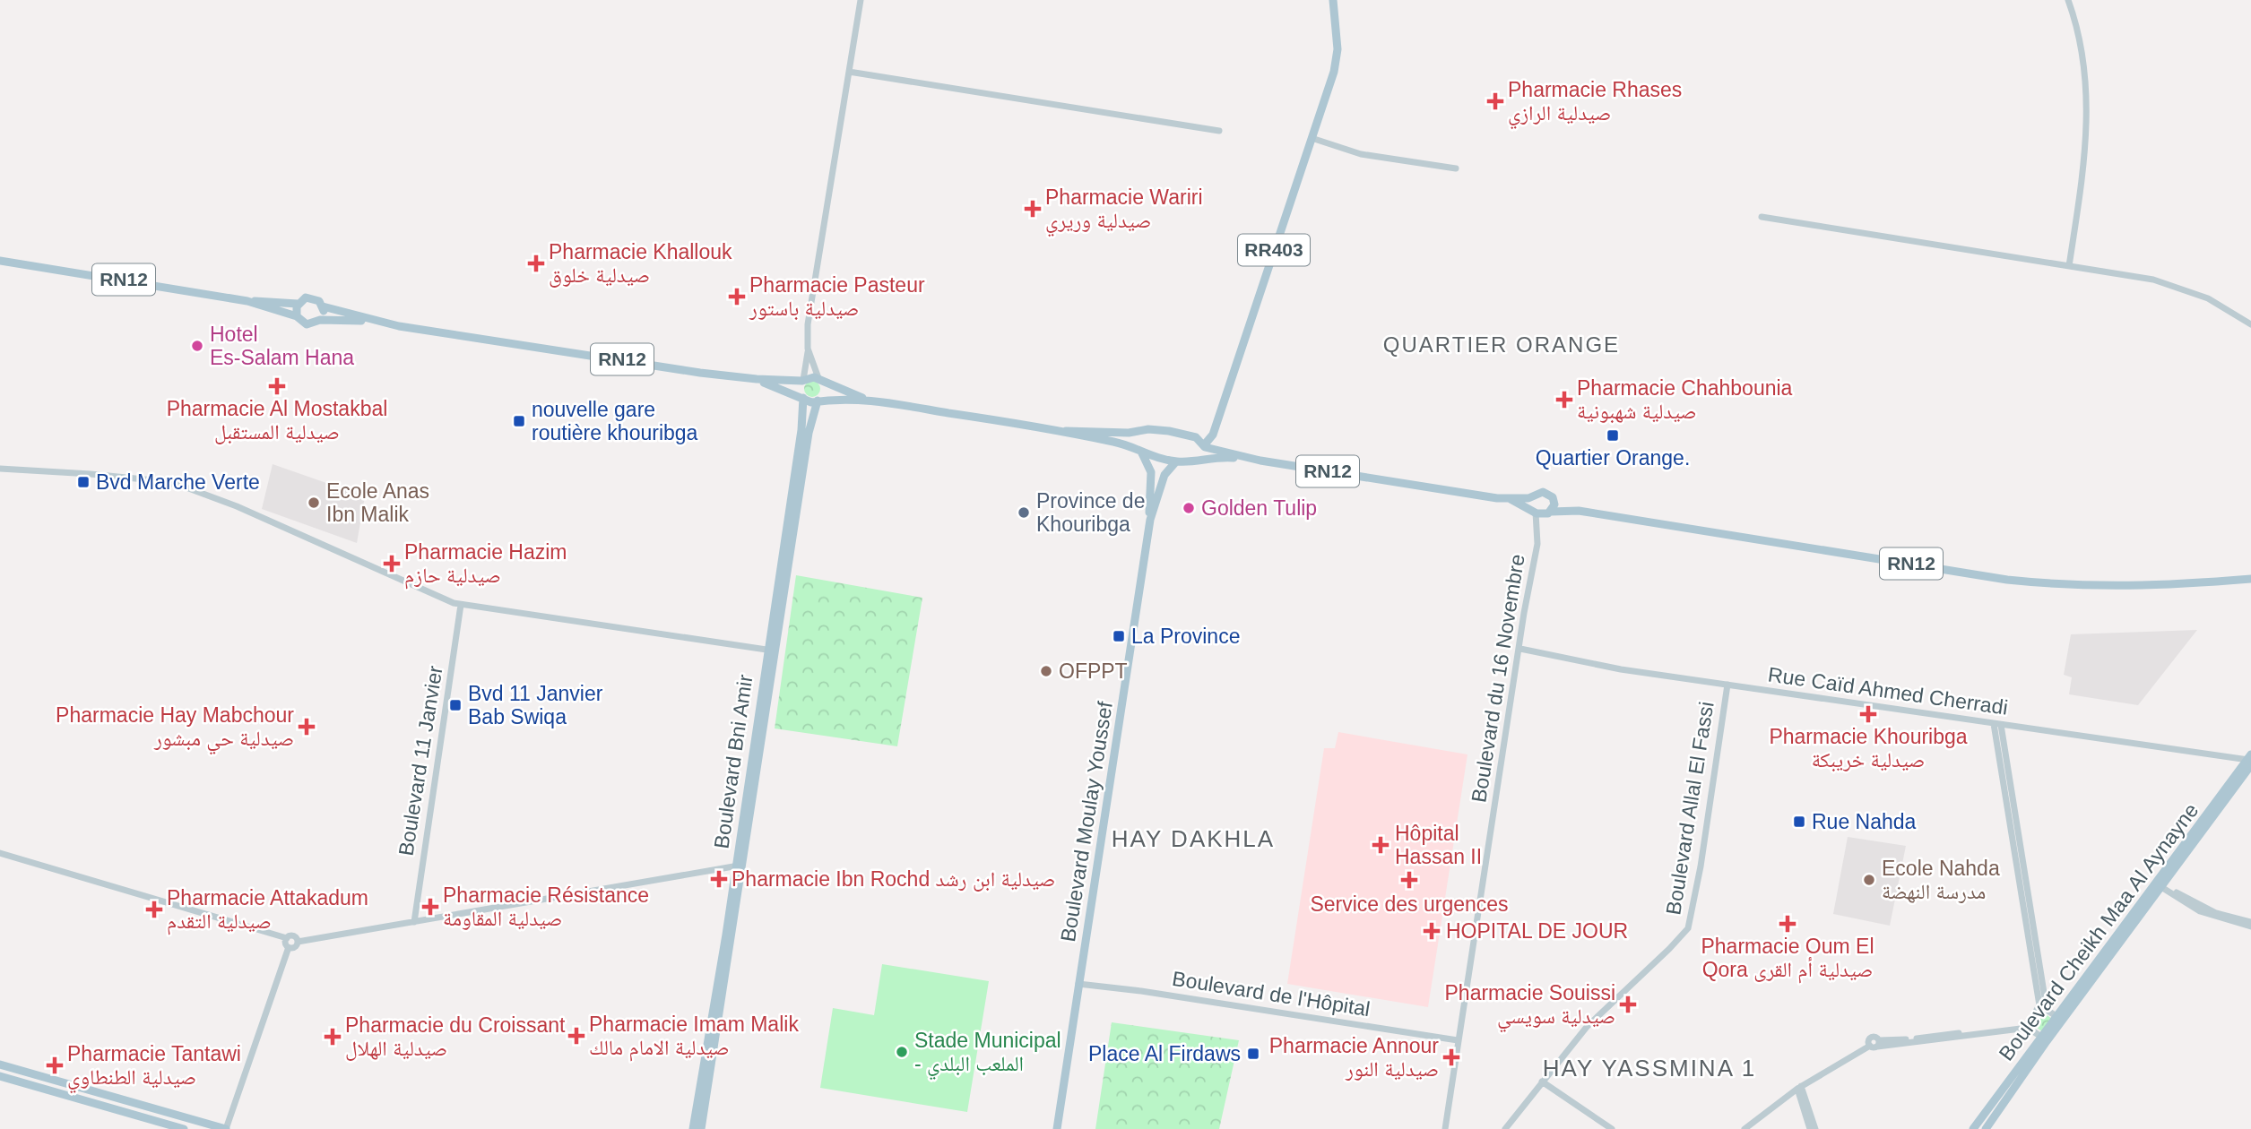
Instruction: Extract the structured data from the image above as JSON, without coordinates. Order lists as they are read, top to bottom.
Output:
{
  "streets": {
    "main road": [
      "RR403",
      "RN12",
      "Boulevard Bni Amir",
      "Boulevard Moulay Youssef",
      "Boulevard Cheikh Maa Al Aynayne"
    ],
    "street": [
      "Boulevard du 16 Novembre",
      "Rue Caïd Ahmed Cherradi",
      "Boulevard 11 Janvier",
      "Boulevard Allal El Fassi",
      "Boulevard de l'Hôpital"
    ]
  },
  "crossings": [
    ["RR403", "RN12"],
    ["RN12", "Boulevard du 16 Novembre"],
    ["RN12", "Boulevard Bni Amir"],
    ["Boulevard du 16 Novembre", "Rue Caïd Ahmed Cherradi"],
    ["Boulevard du 16 Novembre", "Boulevard de l'Hôpital"],
    ["Rue Caïd Ahmed Cherradi", "Boulevard Allal El Fassi"],
    ["Rue Caïd Ahmed Cherradi", "Boulevard Cheikh Maa Al Aynayne"],
    ["Boulevard Moulay Youssef", "Boulevard de l'Hôpital"]
  ],
  "districts": ["QUARTIER ORANGE", "HAY DAKHLA", "HAY YASSMINA 1"],
  "places": {
    "health": [
      "Pharmacie Rhases صيدلية الرازي",
      "Pharmacie Wariri صيدلية وريري",
      "Pharmacie Khallouk صيدلية خلوق",
      "Pharmacie Pasteur صيدلية باستور",
      "Pharmacie Al Mostakbal صيدلية المستقبل",
      "Pharmacie Chahbounia صيدلية شهبونية",
      "Pharmacie Hazim صيدلية حازم",
      "Pharmacie Khouribga صيدلية خريبكة",
      "Pharmacie Hay Mabchour صيدلية حي مبشور",
      "Hôpital Hassan II",
      "Pharmacie Ibn Rochd صيدلية ابن رشد",
      "Service des urgences",
      "Pharmacie Résistance صيدلية المقاومة",
      "Pharmacie Attakadum صيدلية التقدم",
      "Pharmacie Oum El Qora صيدلية أم القرى",
      "HOPITAL DE JOUR",
      "Pharmacie Souissi صيدلية سويسي",
      "Pharmacie Imam Malik صيدلية الامام مالك",
      "Pharmacie du Croissant صيدلية الهلال",
      "Pharmacie Annour صيدلية النور",
      "Pharmacie Tantawi صيدلية الطنطاوي"
    ],
    "other": [
      "Hotel Es-Salam Hana",
      "Ecole Anas Ibn Malik",
      "Golden Tulip",
      "Province de Khouribga",
      "OFPPT",
      "Ecole Nahda مدرسة النهضة",
      "Stade Municipal - الملعب البلدي"
    ],
    "transit": [
      "nouvelle gare routière khouribga",
      "Quartier Orange.",
      "Bvd Marche Verte",
      "La Province",
      "Bvd 11 Janvier Bab Swiqa",
      "Rue Nahda",
      "Place Al Firdaws"
    ]
  }
}
